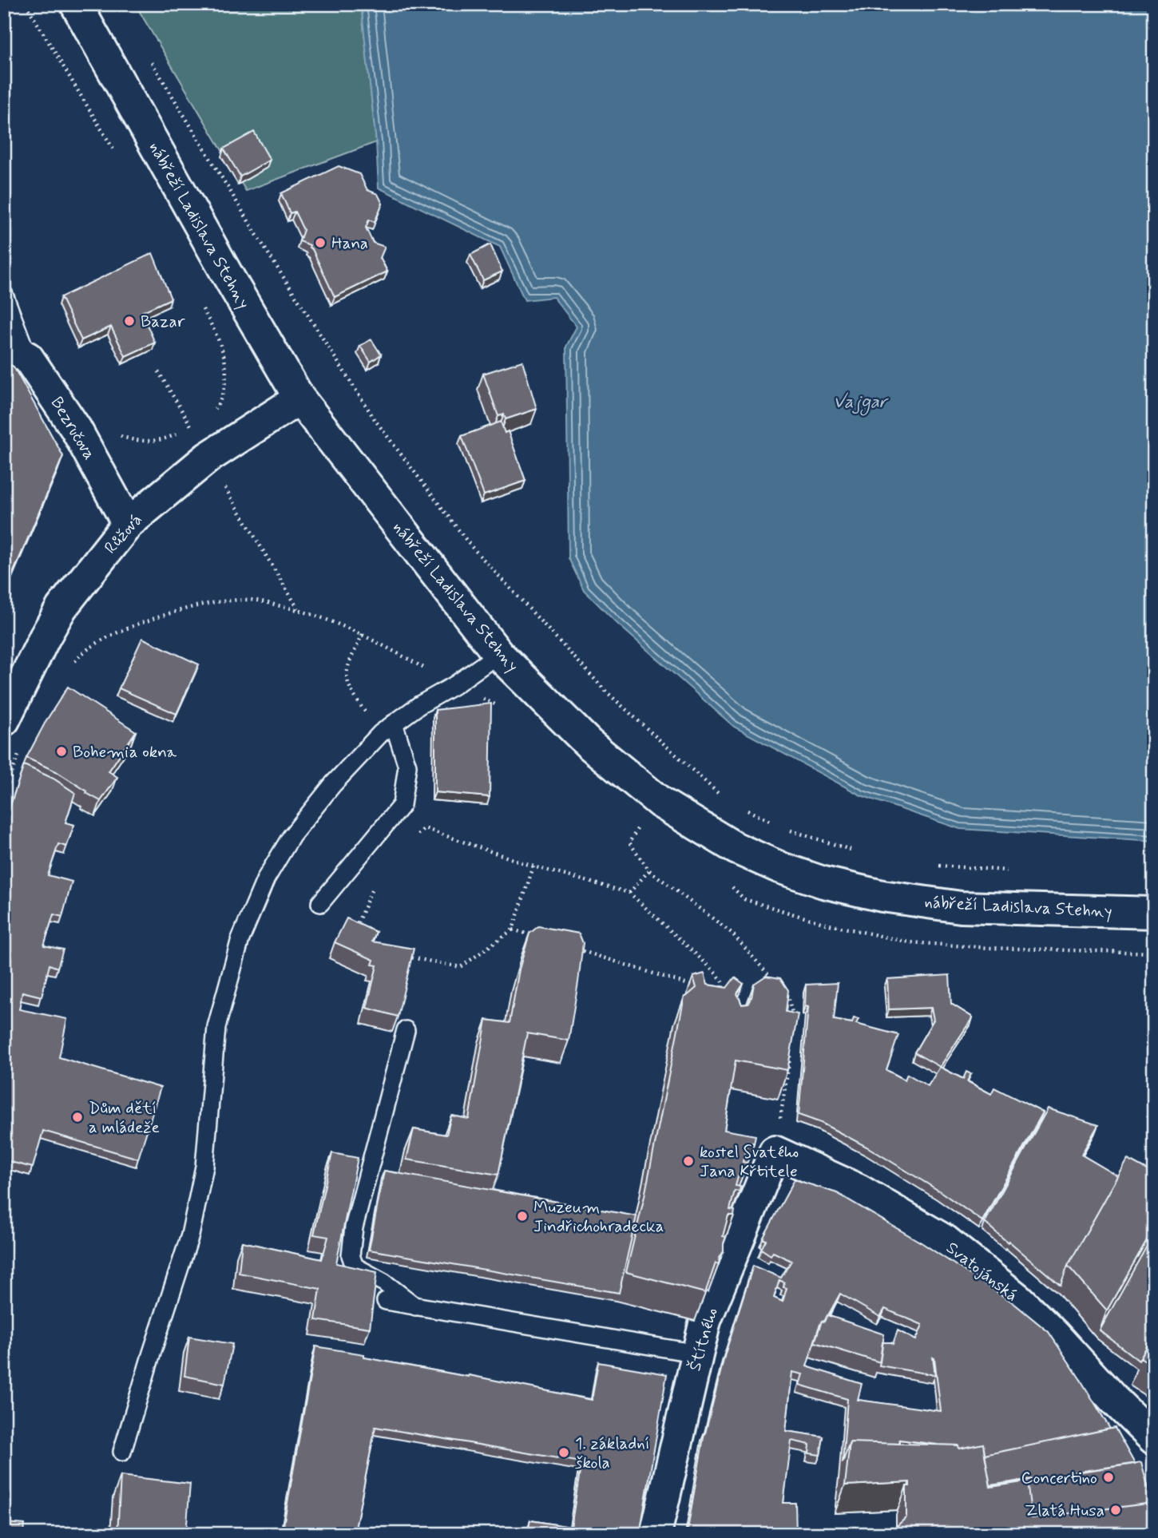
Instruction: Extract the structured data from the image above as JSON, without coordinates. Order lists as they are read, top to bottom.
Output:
{
  "streets": {
    "street": [
      "nábřeží Ladislava Stehny",
      "Bezručova",
      "Růžová",
      "Svatojánská",
      "Štítného"
    ]
  },
  "crossings": [
    ["nábřeží Ladislava Stehny", "Růžová"],
    ["Bezručova", "Růžová"],
    ["Svatojánská", "Štítného"]
  ],
  "water": ["Vajgar"],
  "places": [
    "Hana",
    "Bazar",
    "Bohemia okna",
    "Dům dětí a mládeže",
    "kostel Svatého Jana Křtitele",
    "Muzeum Jindřichohradecka",
    "1. základní škola",
    "Concertino",
    "Zlatá Husa"
  ]
}
